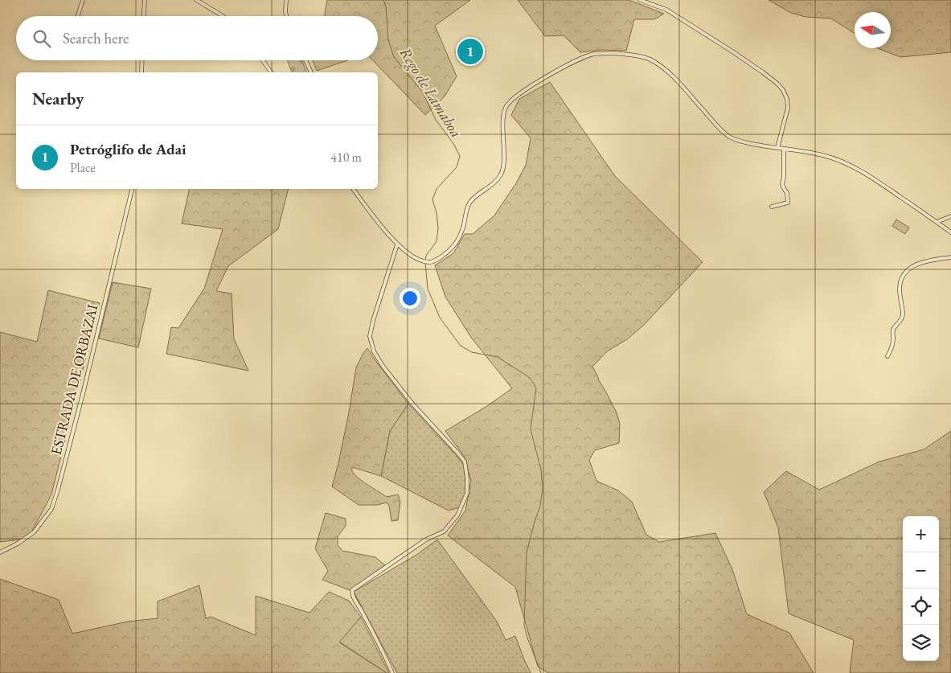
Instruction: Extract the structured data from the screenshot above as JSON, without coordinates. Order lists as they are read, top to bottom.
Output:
{
  "streets": {
    "street": ["ESTRADA DE ORBAZAI"]
  },
  "water": ["Rego de Lamaboa"],
  "north": "left",
  "page": {
    "search": "Search here",
    "pins": "1",
    "heading": "Nearby",
    "list": [
      {
        "mark": "1",
        "name": "Petróglifo de Adai",
        "note": "Place",
        "value": "410 m"
      }
    ],
    "map_buttons": ["+", "−"]
  }
}
